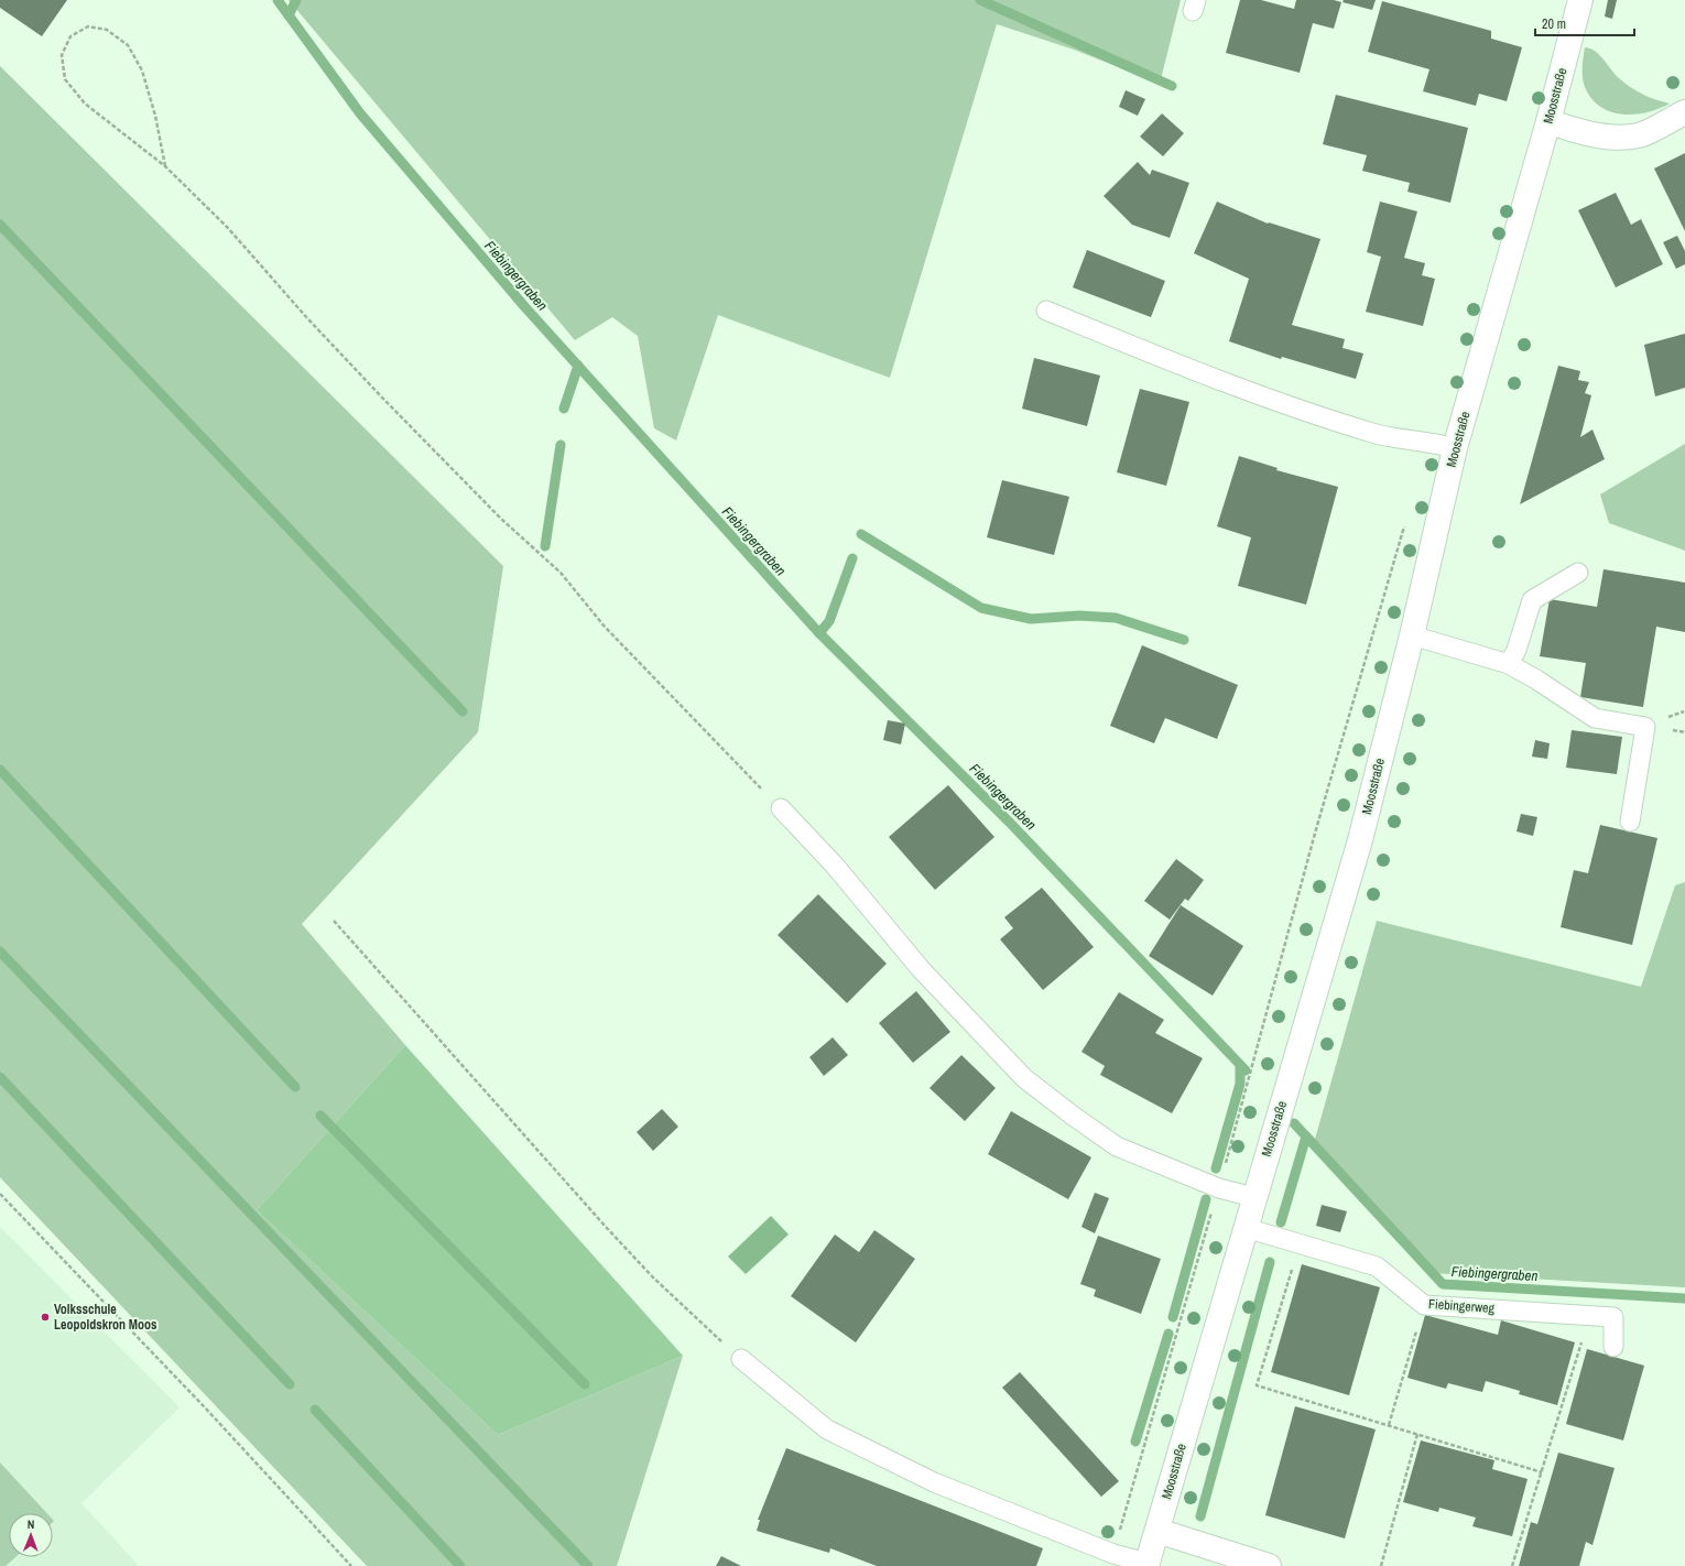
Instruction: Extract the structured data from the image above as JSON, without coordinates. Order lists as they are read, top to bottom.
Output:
{
  "streets": {
    "street": ["Moosstraße"],
    "lane": ["Fiebingerweg"]
  },
  "crossings": [
    ["Moosstraße", "Fiebingerweg"]
  ],
  "water": ["Fiebingergraben"],
  "places": ["Volksschule Leopoldskron Moos"],
  "scale_bar": "20 m",
  "north": "top"
}
